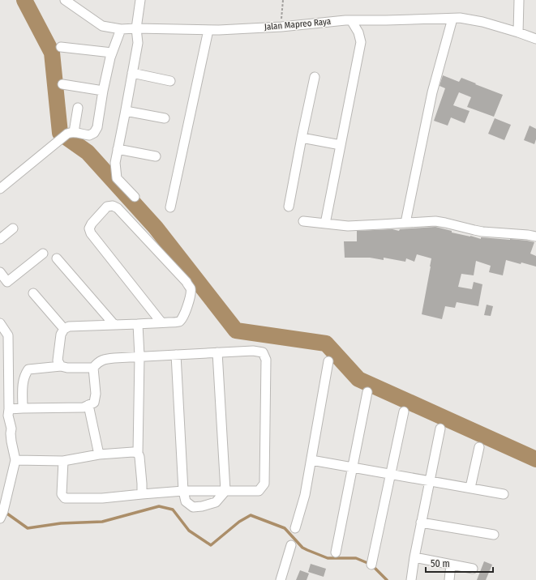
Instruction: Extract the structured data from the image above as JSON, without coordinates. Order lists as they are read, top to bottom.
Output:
{
  "streets": {
    "street": ["Jalan Mapreo Raya"]
  },
  "scale_bar": "50 m"
}
